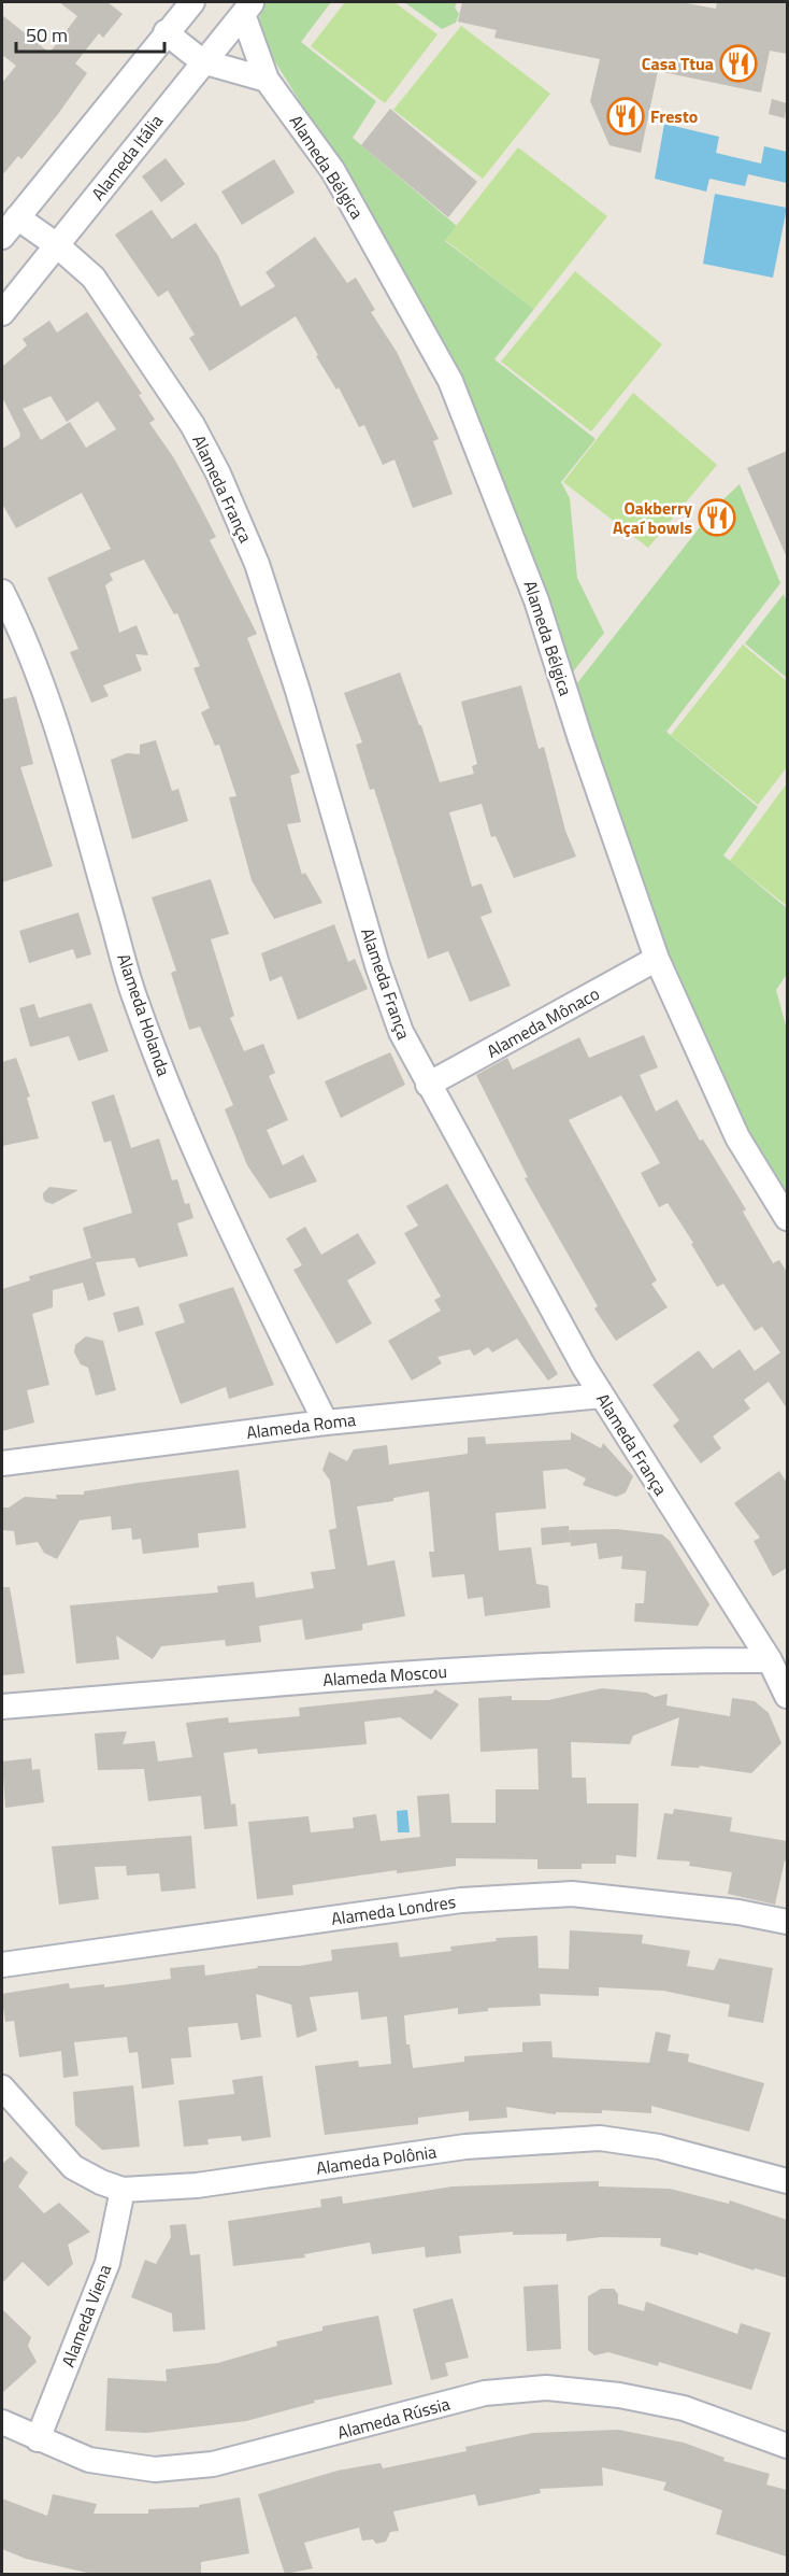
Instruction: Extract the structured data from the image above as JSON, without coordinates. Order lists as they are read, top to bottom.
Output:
{
  "streets": {
    "street": [
      "Alameda Itália",
      "Alameda Bélgica",
      "Alameda França",
      "Alameda Holanda",
      "Alameda Mônaco",
      "Alameda Roma",
      "Alameda Moscou",
      "Alameda Londres",
      "Alameda Polônia",
      "Alameda Viena",
      "Alameda Rússia"
    ]
  },
  "crossings": [
    ["Alameda Itália", "Alameda Bélgica"],
    ["Alameda Itália", "Alameda França"],
    ["Alameda Bélgica", "Alameda Mônaco"],
    ["Alameda França", "Alameda Mônaco"],
    ["Alameda França", "Alameda Roma"],
    ["Alameda França", "Alameda Moscou"],
    ["Alameda Holanda", "Alameda Roma"],
    ["Alameda Polônia", "Alameda Viena"],
    ["Alameda Viena", "Alameda Rússia"]
  ],
  "places": {
    "restaurant": ["Casa Ttua", "Fresto", "Oakberry Açaí bowls"]
  },
  "scale_bar": "50 m"
}
